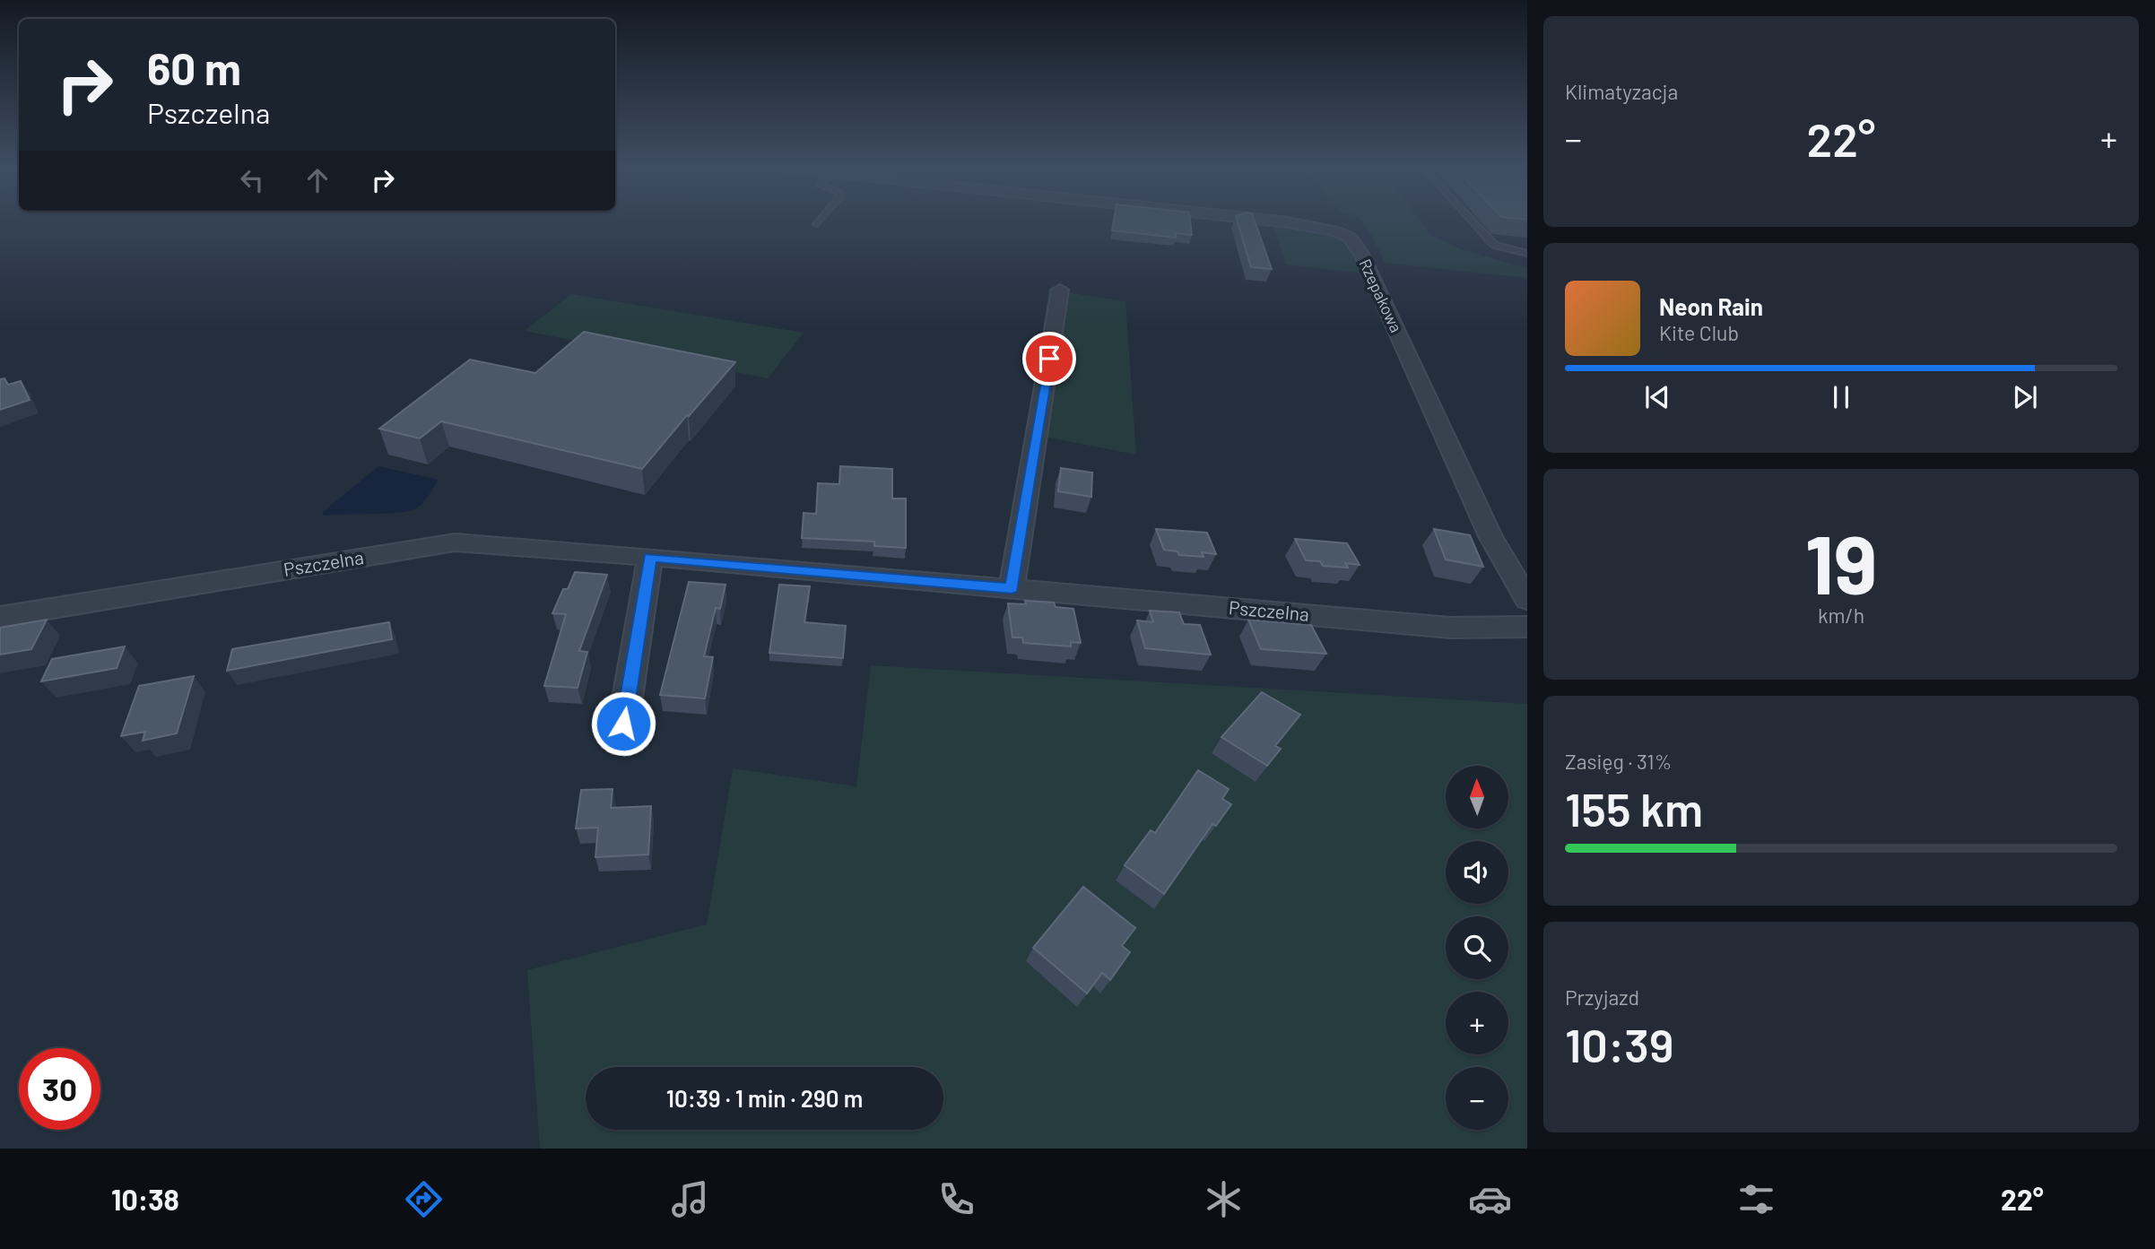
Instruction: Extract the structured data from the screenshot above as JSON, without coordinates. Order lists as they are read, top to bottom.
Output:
{
  "streets": {
    "street": ["Rzepakowa", "Pszczelna"]
  },
  "north": "top",
  "page": {
    "tile": [
      "Klimatyzacja",
      ["19", "km/h"],
      ["Zasięg · 31%", "155 km"],
      ["Przyjazd", "10:39"]
    ],
    "turn": ["60 m", "Pszczelna"],
    "heat": ["−", "22°", "+"],
    "song": ["Neon Rain", "Kite Club"],
    "map_buttons": ["+", "−"],
    "limit": "30",
    "trip": "10:39 · 1 min · 290 m",
    "tabs": ["10:38", "22°"]
  }
}
